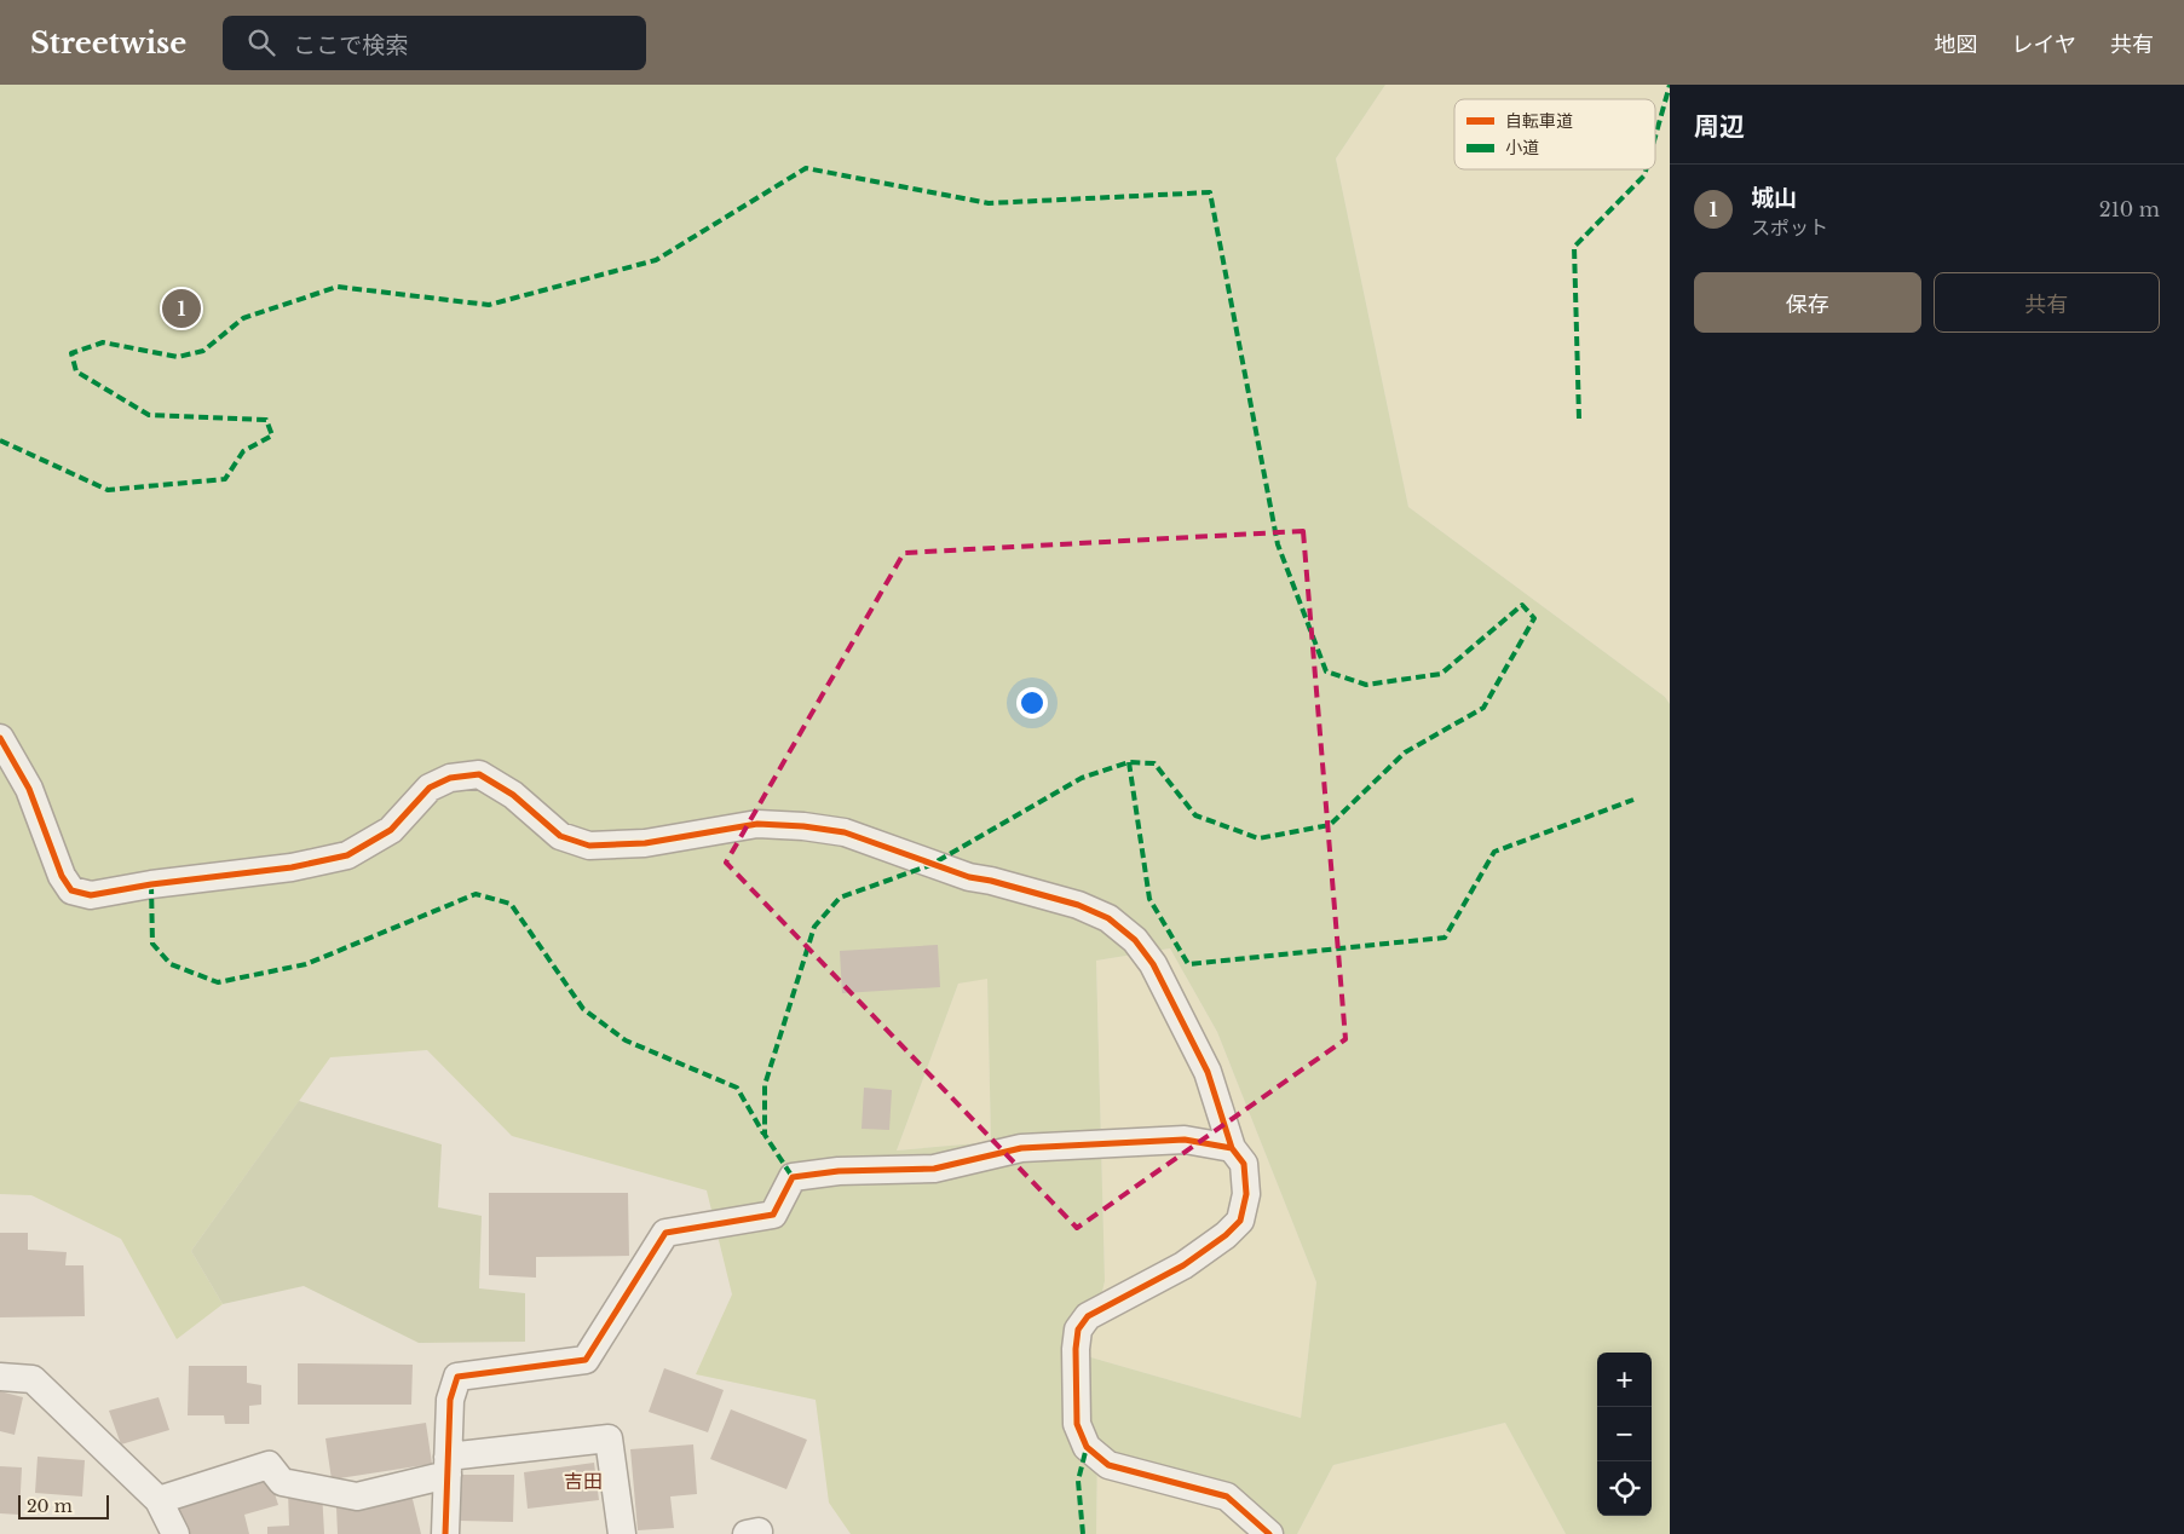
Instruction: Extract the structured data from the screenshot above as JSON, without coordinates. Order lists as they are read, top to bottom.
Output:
{
  "districts": ["吉田"],
  "legend": ["自転車道", "小道"],
  "scale_bar": "20 m",
  "page": {
    "header": "Streetwise",
    "search": "ここで検索",
    "nav": ["地図", "レイヤ", "共有"],
    "heading": "周辺",
    "list": [
      {
        "mark": "1",
        "name": "城山",
        "note": "スポット",
        "value": "210 m"
      }
    ],
    "buttons": ["保存", "共有"],
    "pins": "1",
    "map_buttons": ["+", "−"],
    "scale": "20 m"
  }
}
